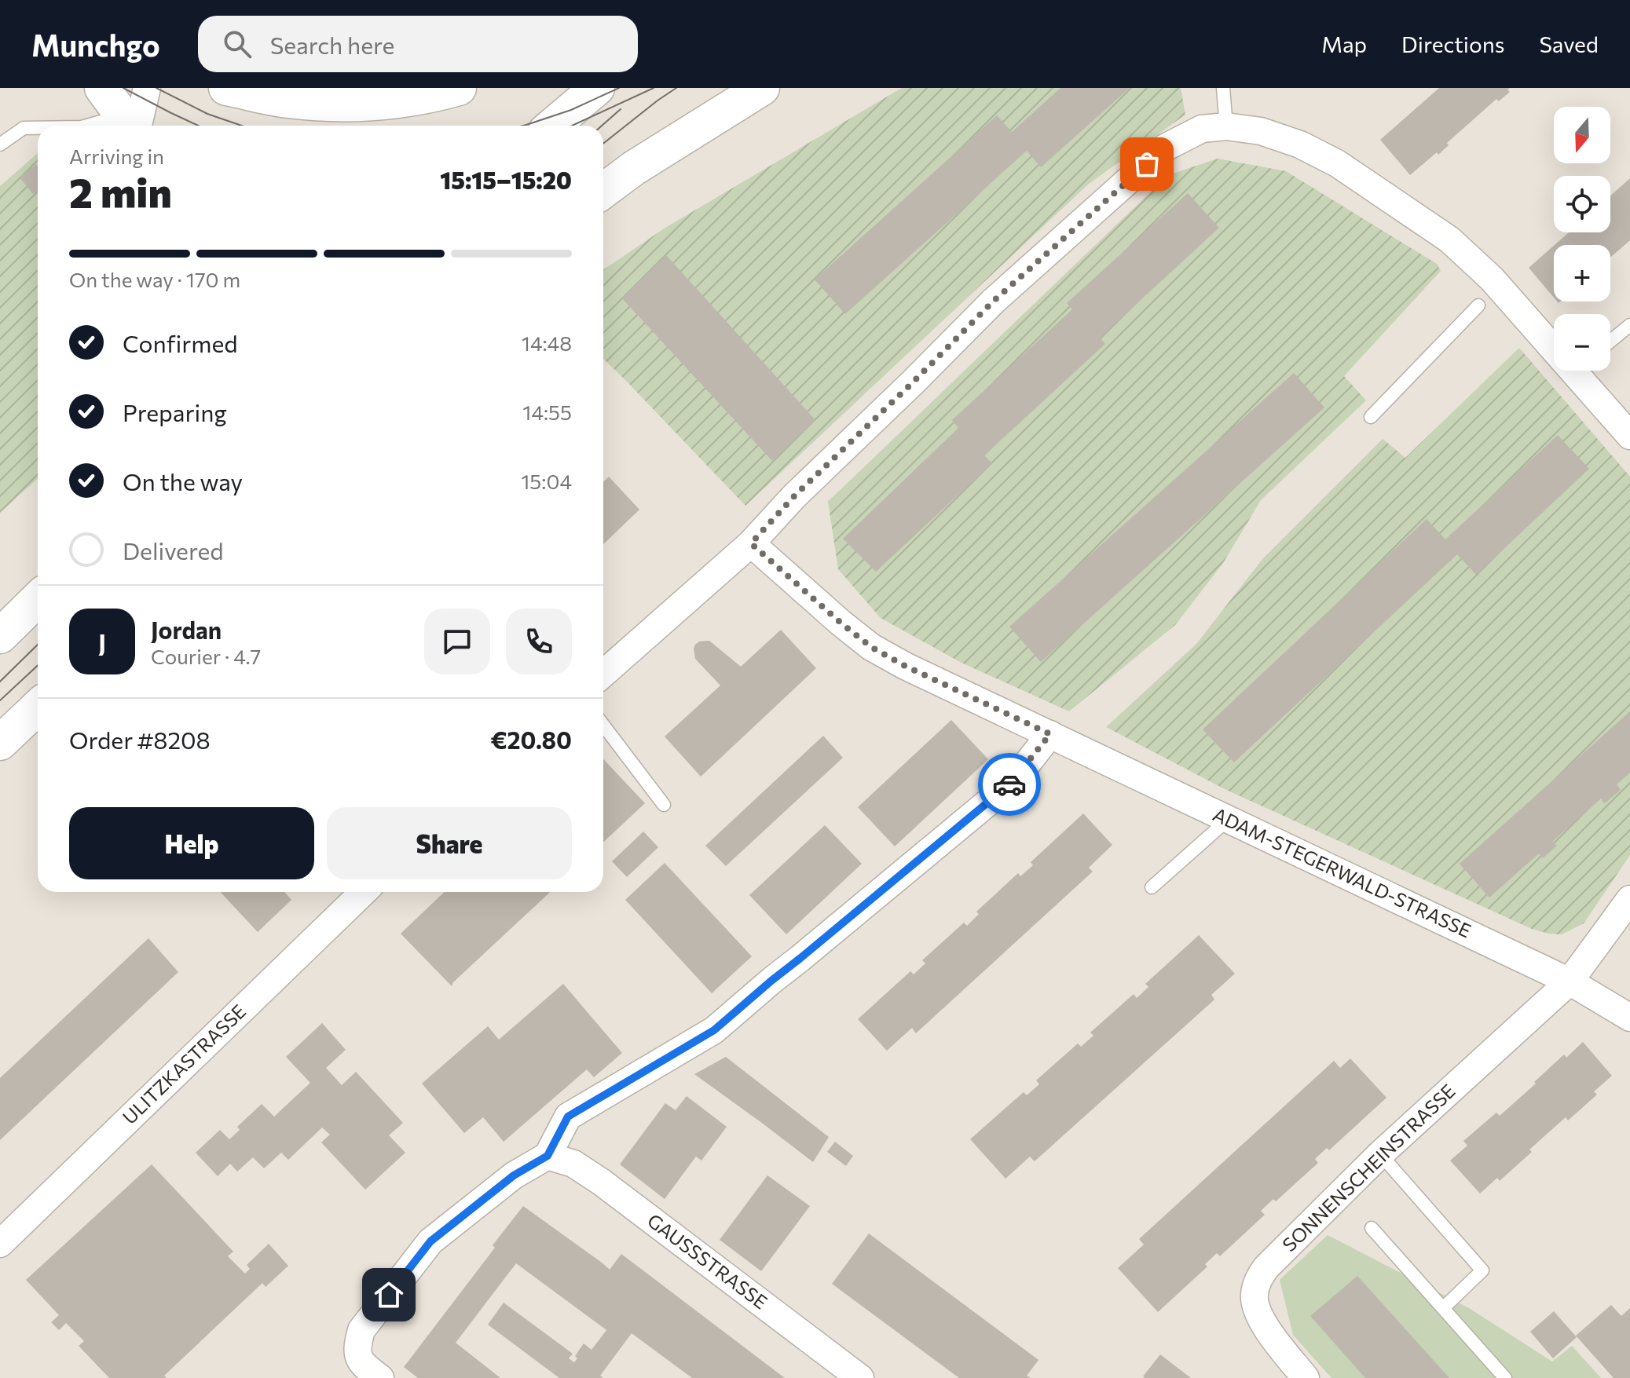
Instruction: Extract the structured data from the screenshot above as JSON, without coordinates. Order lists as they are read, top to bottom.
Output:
{
  "streets": {
    "street": [
      "ADAM-STEGERWALD-STRASSE",
      "ULITZKASTRASSE",
      "SONNENSCHEINSTRASSE",
      "GAUSSSTRASSE"
    ]
  },
  "crossings": [
    ["ADAM-STEGERWALD-STRASSE", "SONNENSCHEINSTRASSE"]
  ],
  "north": "bottom",
  "page": {
    "header": "Munchgo",
    "search": "Search here",
    "nav": ["Map", "Directions", "Saved"],
    "map_buttons": ["+", "−"],
    "heading": ["2 min", "Arriving in", "15:15–15:20"],
    "panel": [
      "Jordan",
      "Courier · 4.7",
      "Order #8208",
      "€20.80"
    ],
    "bar": "On the way · 170 m",
    "list": [
      ["Confirmed", "14:48"],
      ["Preparing", "14:55"],
      ["On the way", "15:04"],
      "Delivered"
    ],
    "round": "J",
    "buttons": ["Help", "Share"]
  }
}
